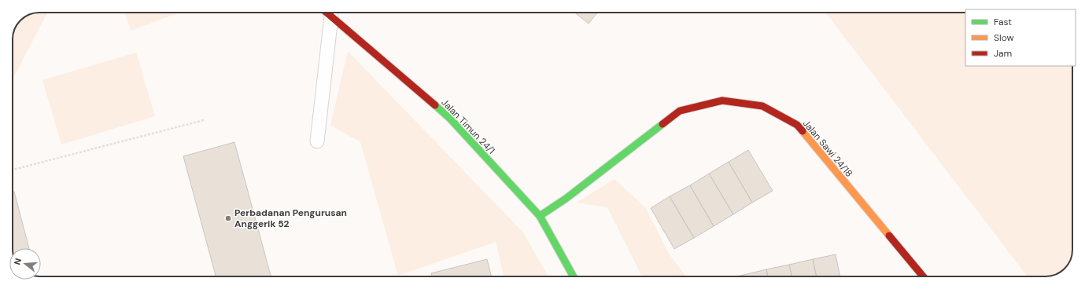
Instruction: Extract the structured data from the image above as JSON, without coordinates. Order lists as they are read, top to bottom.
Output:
{
  "streets": {
    "street": ["Jalan Timun 24/1", "Jalan Sawi 24/18"]
  },
  "crossings": [
    ["Jalan Timun 24/1", "Jalan Sawi 24/18"]
  ],
  "places": ["Perbadanan Pengurusan Anggerik 52"],
  "legend": ["Fast", "Slow", "Jam"],
  "north": "left"
}
